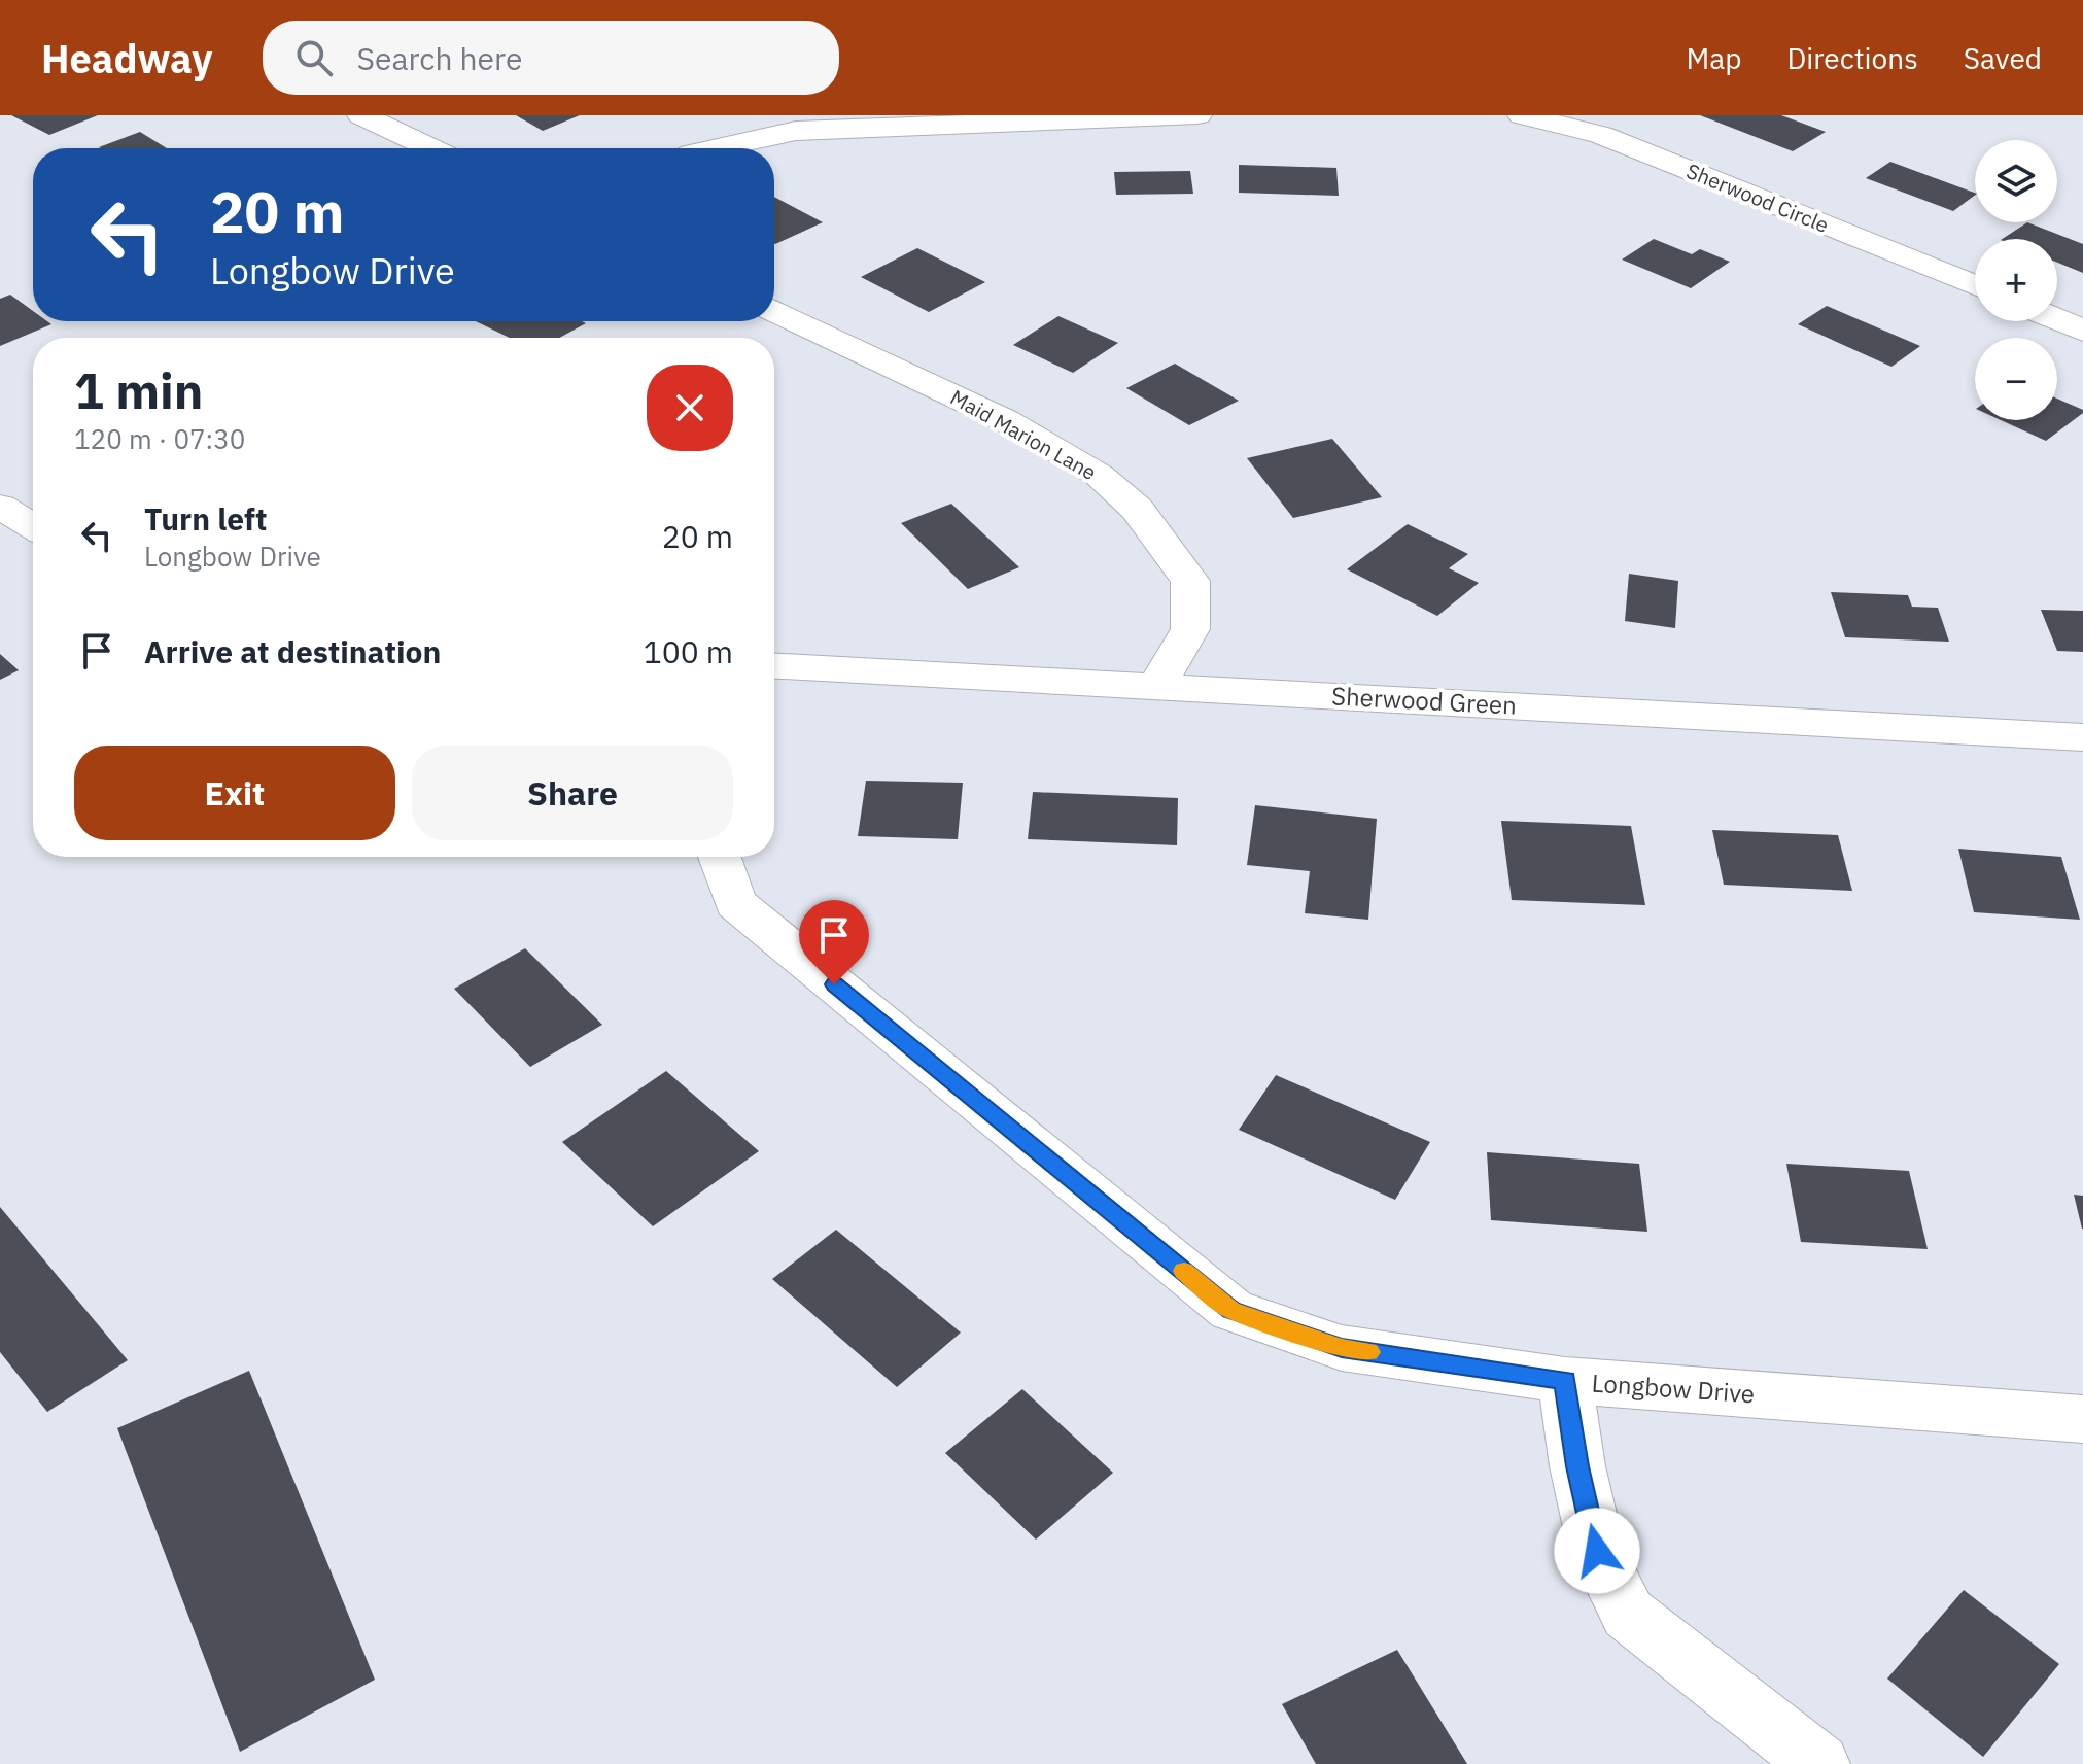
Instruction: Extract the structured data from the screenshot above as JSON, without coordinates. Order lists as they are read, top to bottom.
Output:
{
  "streets": {
    "street": [
      "Sherwood Circle",
      "Maid Marion Lane",
      "Sherwood Green",
      "Longbow Drive"
    ]
  },
  "crossings": [
    ["Maid Marion Lane", "Sherwood Green"]
  ],
  "page": {
    "header": "Headway",
    "search": "Search here",
    "nav": ["Map", "Directions", "Saved"],
    "map_buttons": ["+", "−"],
    "turn": ["20 m", "Longbow Drive"],
    "heading": ["1 min", "120 m · 07:30"],
    "list": [
      {
        "name": "Turn left",
        "note": "Longbow Drive",
        "value": "20 m"
      },
      {
        "name": "Arrive at destination",
        "value": "100 m"
      }
    ],
    "buttons": ["Exit", "Share"]
  }
}
